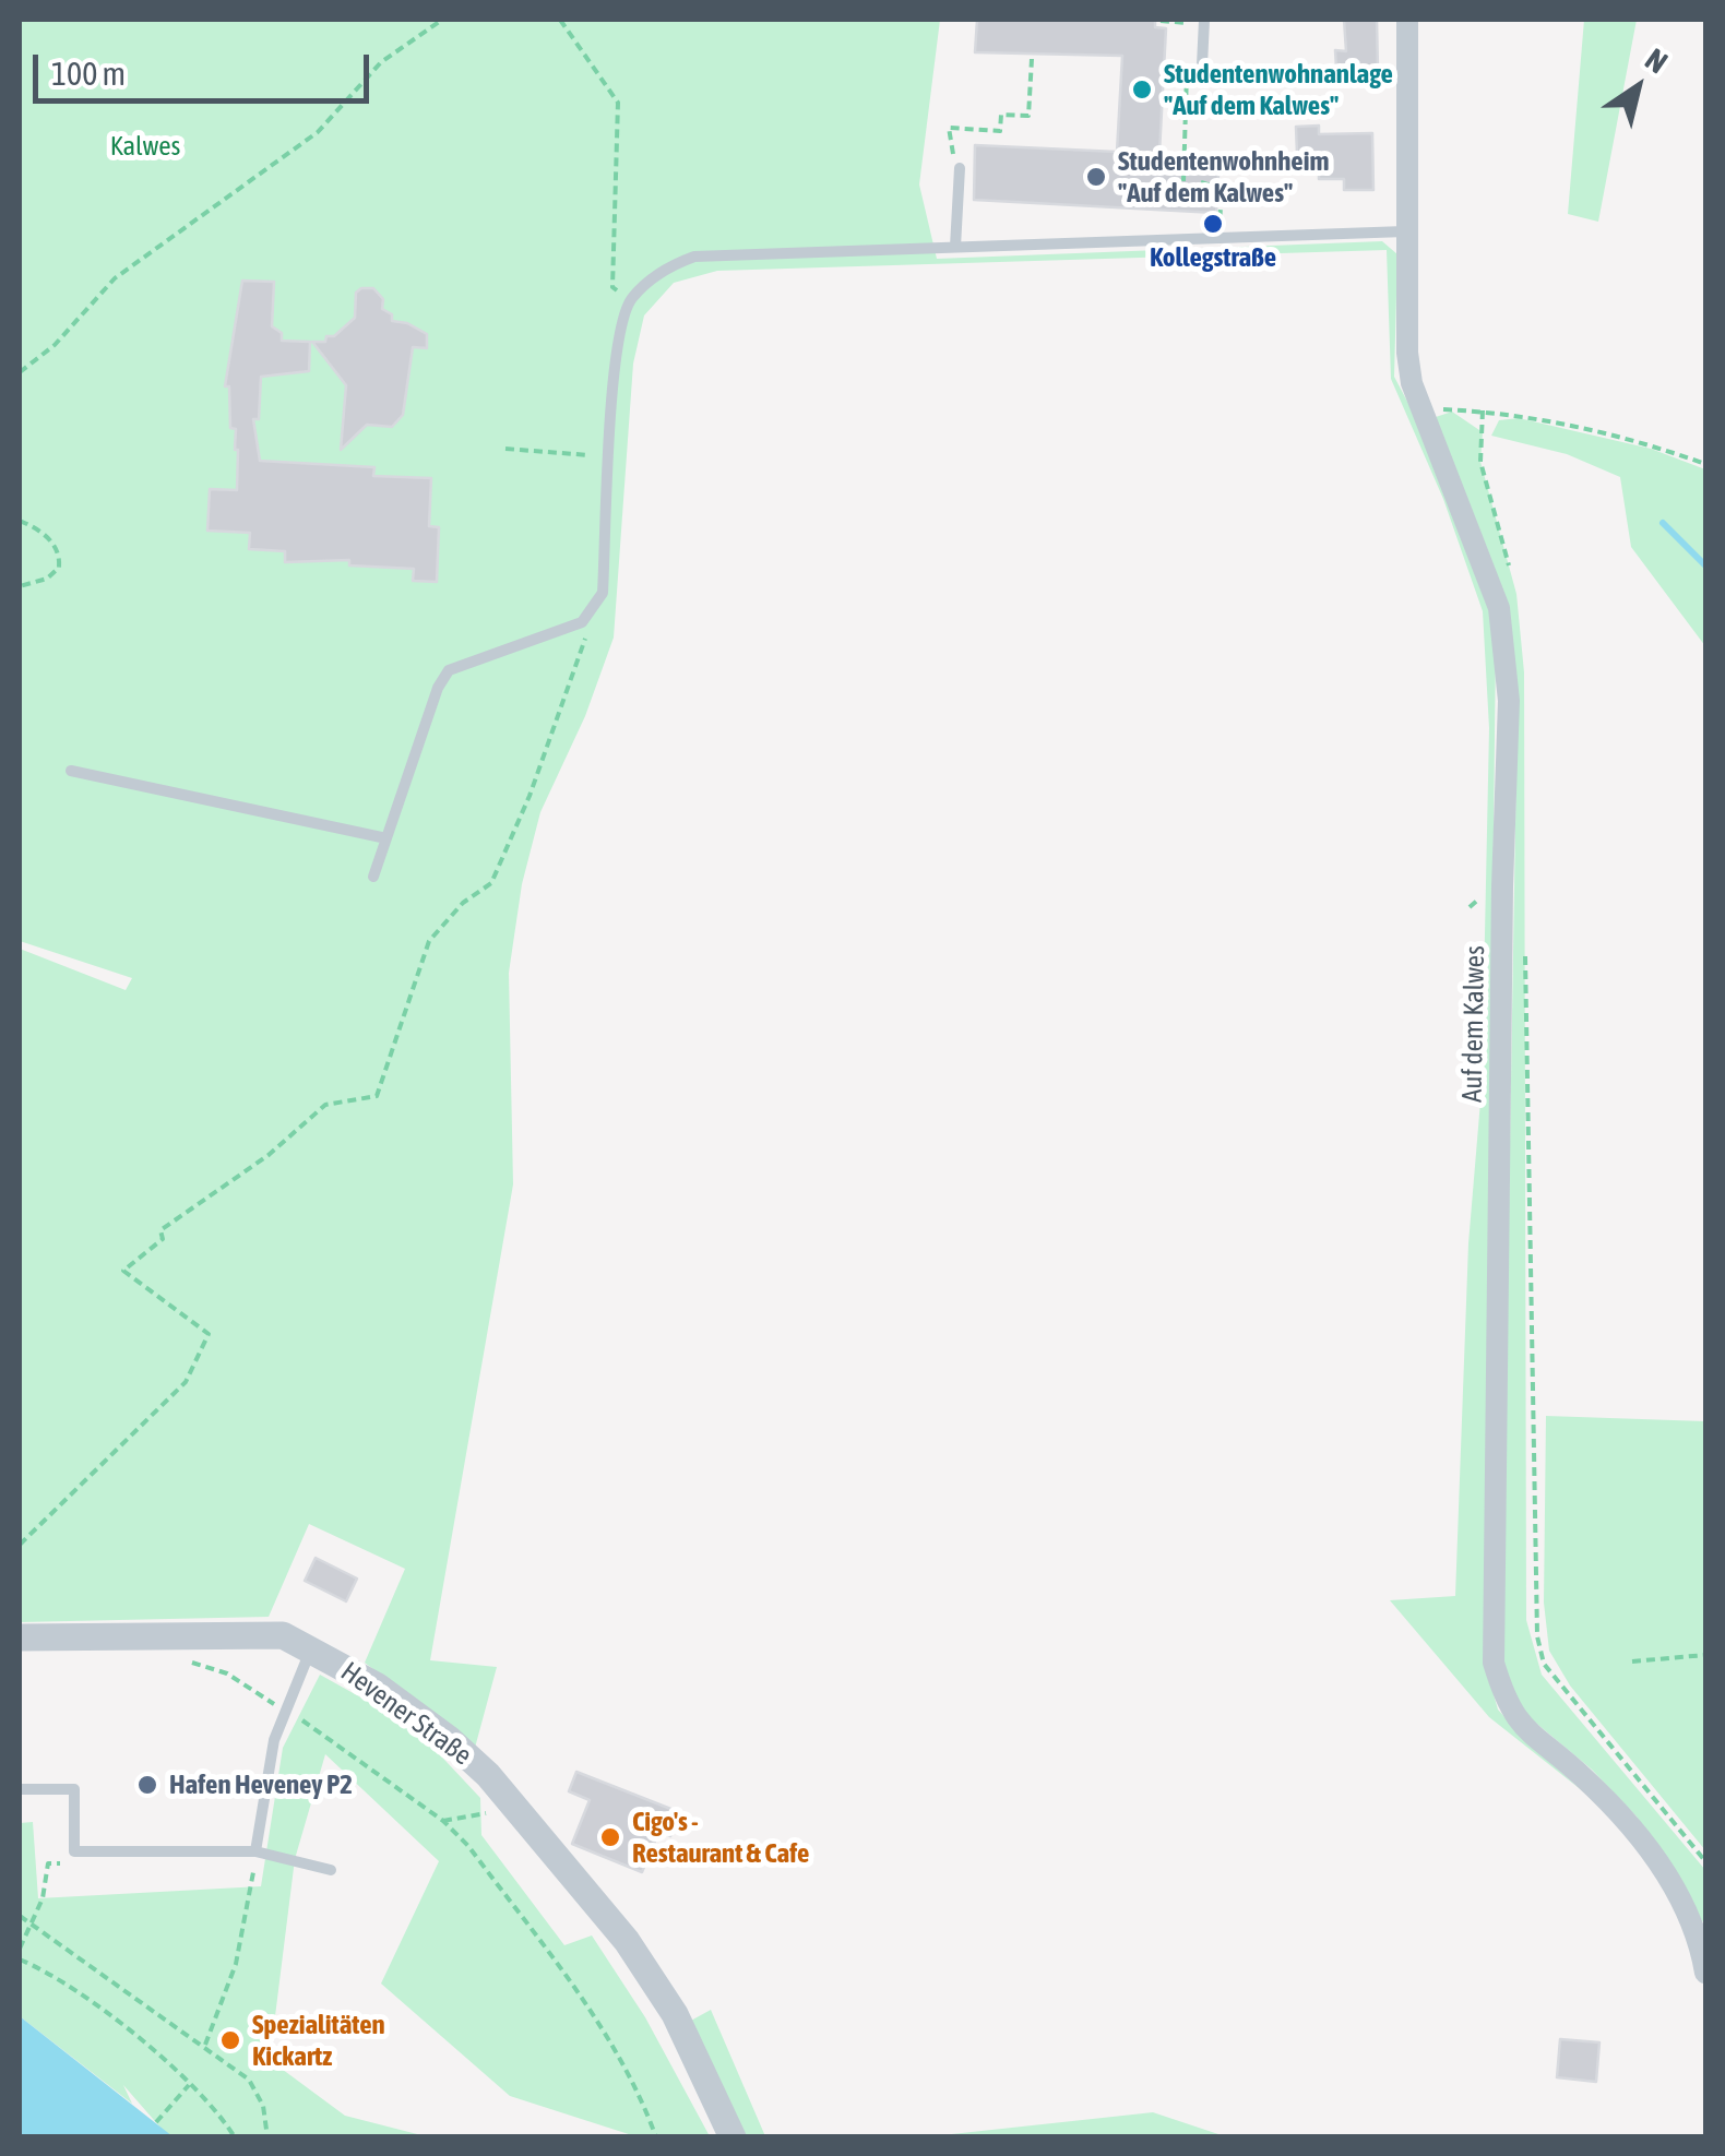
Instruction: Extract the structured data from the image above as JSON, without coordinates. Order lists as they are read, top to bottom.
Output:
{
  "streets": {
    "street": ["Auf dem Kalwes", "Hevener Straße"]
  },
  "parks": ["Kalwes"],
  "places": [
    "Studentenwohnanlage \"Auf dem Kalwes\"",
    "Studentenwohnheim \"Auf dem Kalwes\"",
    "Kollegstraße",
    "Hafen Heveney P2",
    "Cigo's - Restaurant & Cafe",
    "Spezialitäten Kickartz"
  ],
  "scale_bar": "100 m",
  "north": "top right"
}
